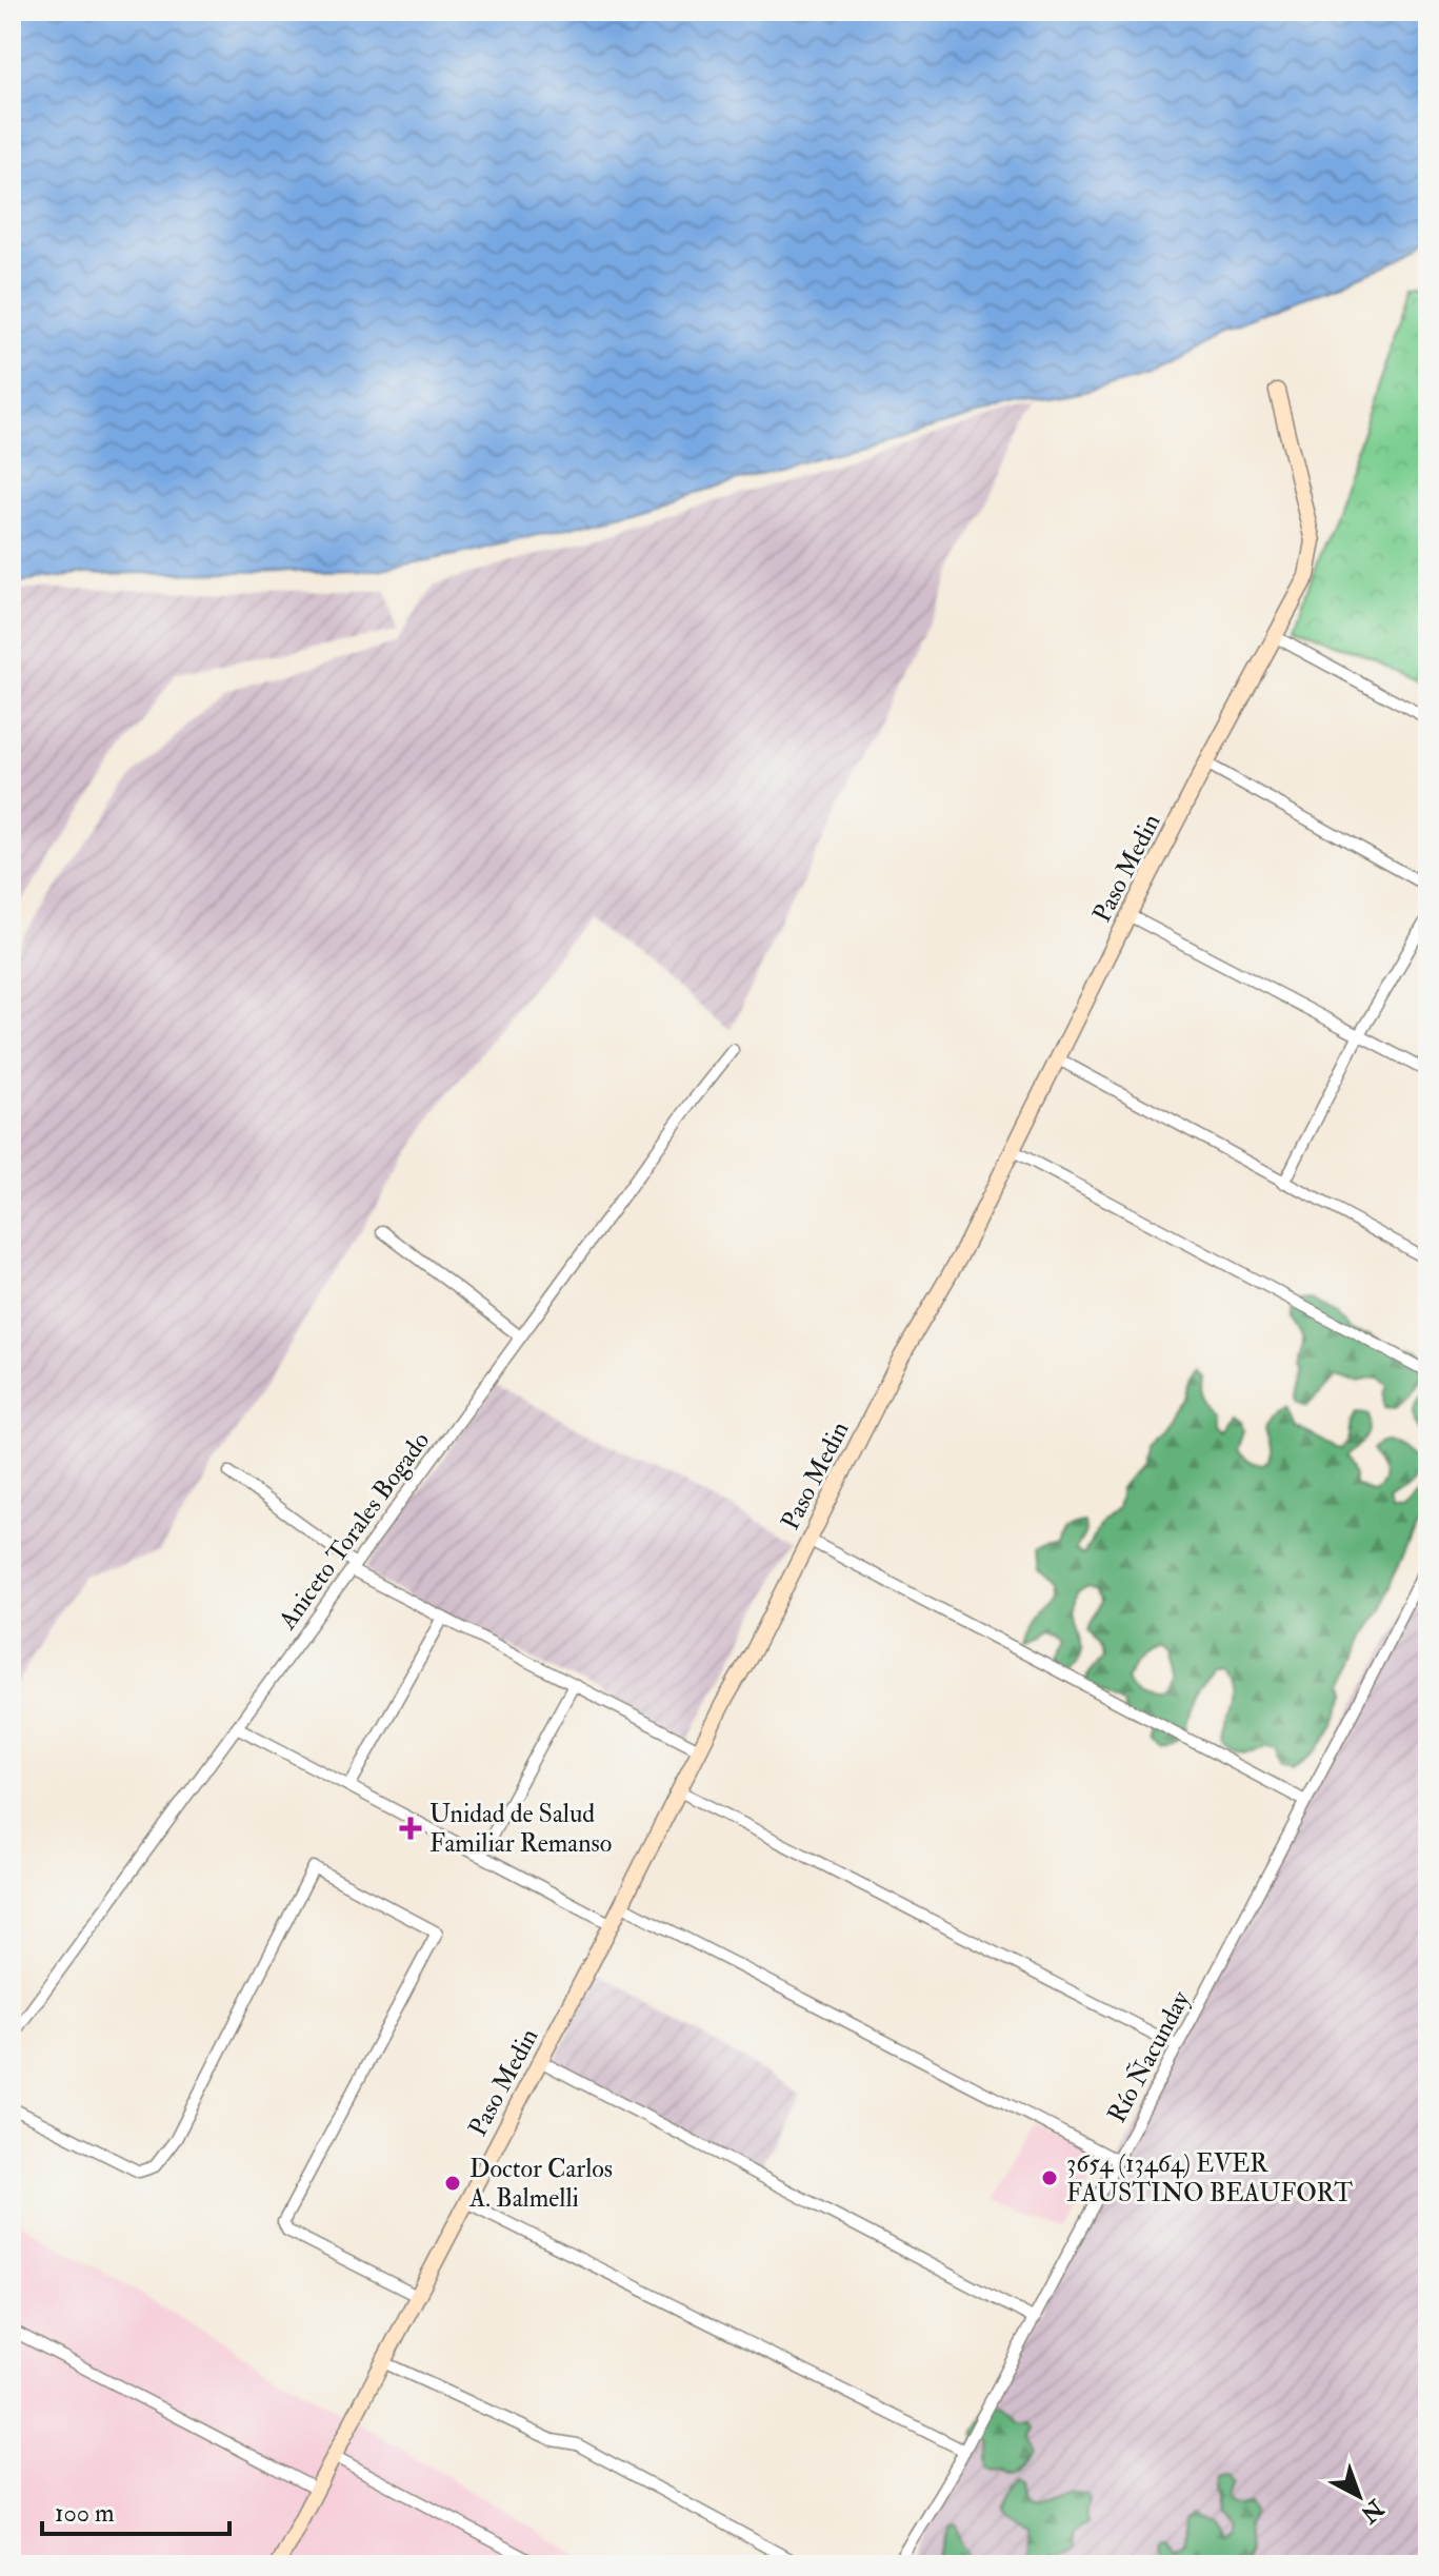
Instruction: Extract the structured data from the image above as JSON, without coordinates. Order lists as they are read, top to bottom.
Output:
{
  "streets": {
    "street": ["Paso Medin", "Aniceto Torales Bogado", "Río Ñacunday"]
  },
  "places": {
    "health": ["Unidad de Salud Familiar Remanso"],
    "other": ["3654 (13464) EVER FAUSTINO BEAUFORT", "Doctor Carlos A. Balmelli"]
  },
  "scale_bar": "100 m",
  "north": "bottom right"
}
